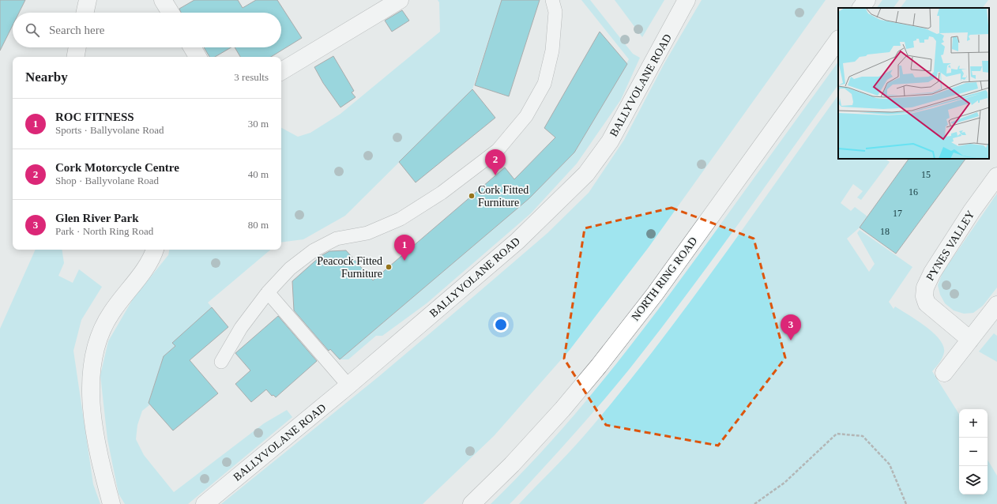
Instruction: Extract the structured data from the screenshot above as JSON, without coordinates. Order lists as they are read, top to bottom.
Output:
{
  "streets": {
    "street": ["BALLYVOLANE ROAD", "PYNES VALLEY", "NORTH RING ROAD"]
  },
  "places": ["Cork Fitted Furniture", "Peacock Fitted Furniture"],
  "house_numbers": [
    "15",
    "16",
    "17",
    "18"
  ],
  "page": {
    "search": "Search here",
    "heading": ["Nearby", "3 results"],
    "list": [
      {
        "mark": "1",
        "name": "ROC FITNESS",
        "note": "Sports · Ballyvolane Road",
        "value": "30 m"
      },
      {
        "mark": "2",
        "name": "Cork Motorcycle Centre",
        "note": "Shop · Ballyvolane Road",
        "value": "40 m"
      },
      {
        "mark": "3",
        "name": "Glen River Park",
        "note": "Park · North Ring Road",
        "value": "80 m"
      }
    ],
    "pins": ["2", "1", "3"],
    "map_buttons": ["+", "−"]
  }
}
